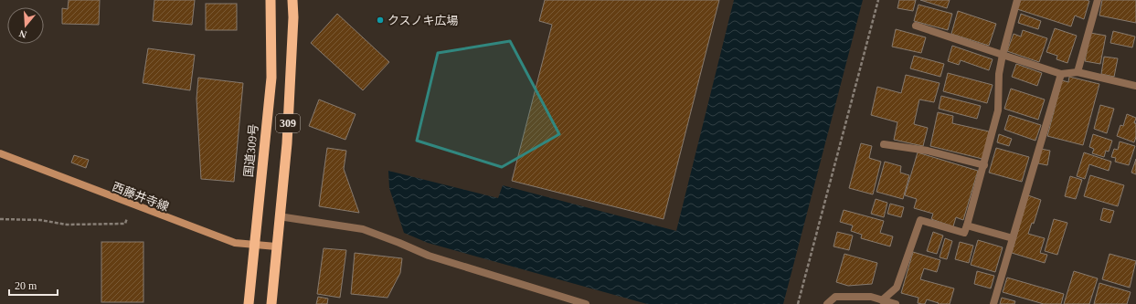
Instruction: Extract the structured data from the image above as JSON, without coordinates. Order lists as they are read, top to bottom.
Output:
{
  "streets": {
    "highway": ["309", "国道309号"],
    "main road": ["西藤井寺線"]
  },
  "crossings": [
    ["309", "西藤井寺線"],
    ["国道309号", "西藤井寺線"]
  ],
  "places": ["クスノキ広場"],
  "scale_bar": "20 m",
  "north": "bottom"
}
